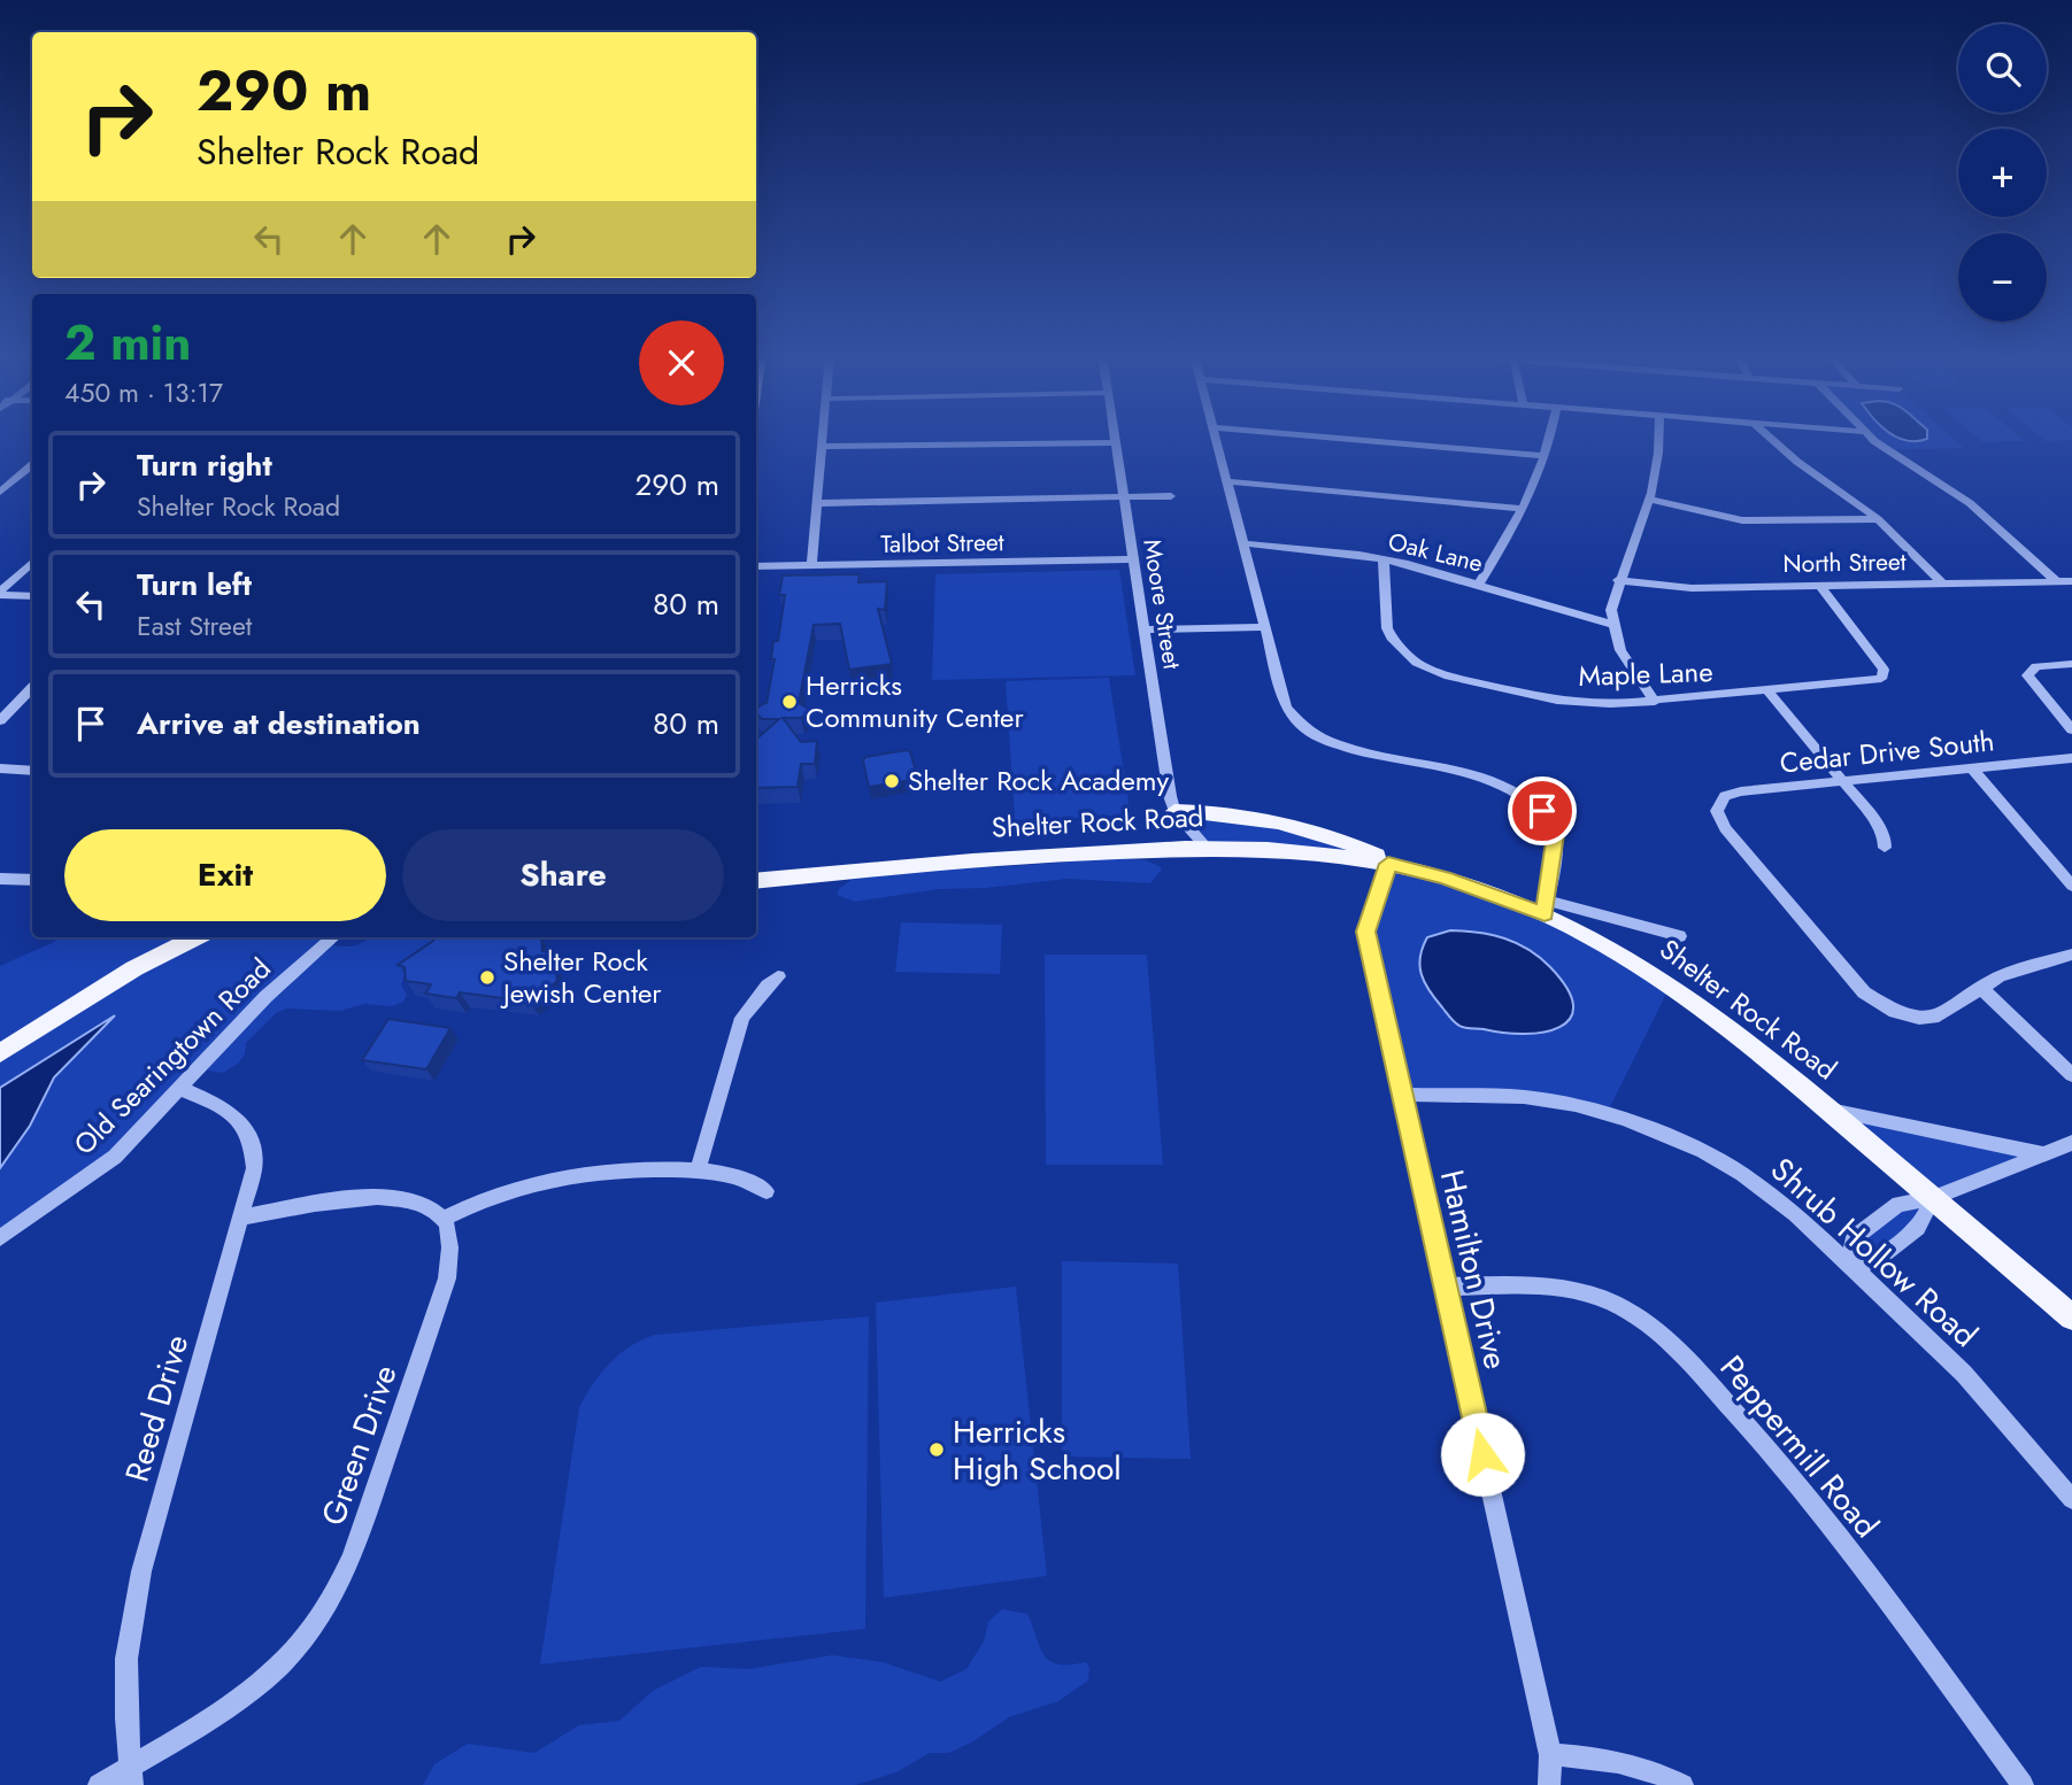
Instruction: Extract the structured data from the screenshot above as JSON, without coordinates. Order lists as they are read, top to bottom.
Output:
{
  "streets": {
    "main road": ["Shelter Rock Road"],
    "street": [
      "Talbot Street",
      "Oak Lane",
      "North Street",
      "Moore Street",
      "Maple Lane",
      "Cedar Drive South",
      "Old Searingtown Road",
      "Shrub Hollow Road",
      "Hamilton Drive",
      "Reed Drive",
      "Green Drive",
      "Peppermill Road"
    ]
  },
  "crossings": [
    ["Talbot Street", "Moore Street"],
    ["Oak Lane", "Maple Lane"],
    ["North Street", "Maple Lane"],
    ["Moore Street", "Shelter Rock Road"],
    ["Shelter Rock Road", "Hamilton Drive"],
    ["Old Searingtown Road", "Reed Drive"],
    ["Shrub Hollow Road", "Hamilton Drive"],
    ["Hamilton Drive", "Peppermill Road"],
    ["Reed Drive", "Green Drive"]
  ],
  "places": [
    "Herricks Community Center",
    "Shelter Rock Academy",
    "Shelter Rock Jewish Center",
    "Herricks High School"
  ],
  "page": {
    "map_buttons": ["+", "−"],
    "turn": ["290 m", "Shelter Rock Road"],
    "heading": ["2 min", "450 m · 13:17"],
    "list": [
      {
        "name": "Turn right",
        "note": "Shelter Rock Road",
        "value": "290 m"
      },
      {
        "name": "Turn left",
        "note": "East Street",
        "value": "80 m"
      },
      {
        "name": "Arrive at destination",
        "value": "80 m"
      }
    ],
    "buttons": ["Exit", "Share"]
  }
}
